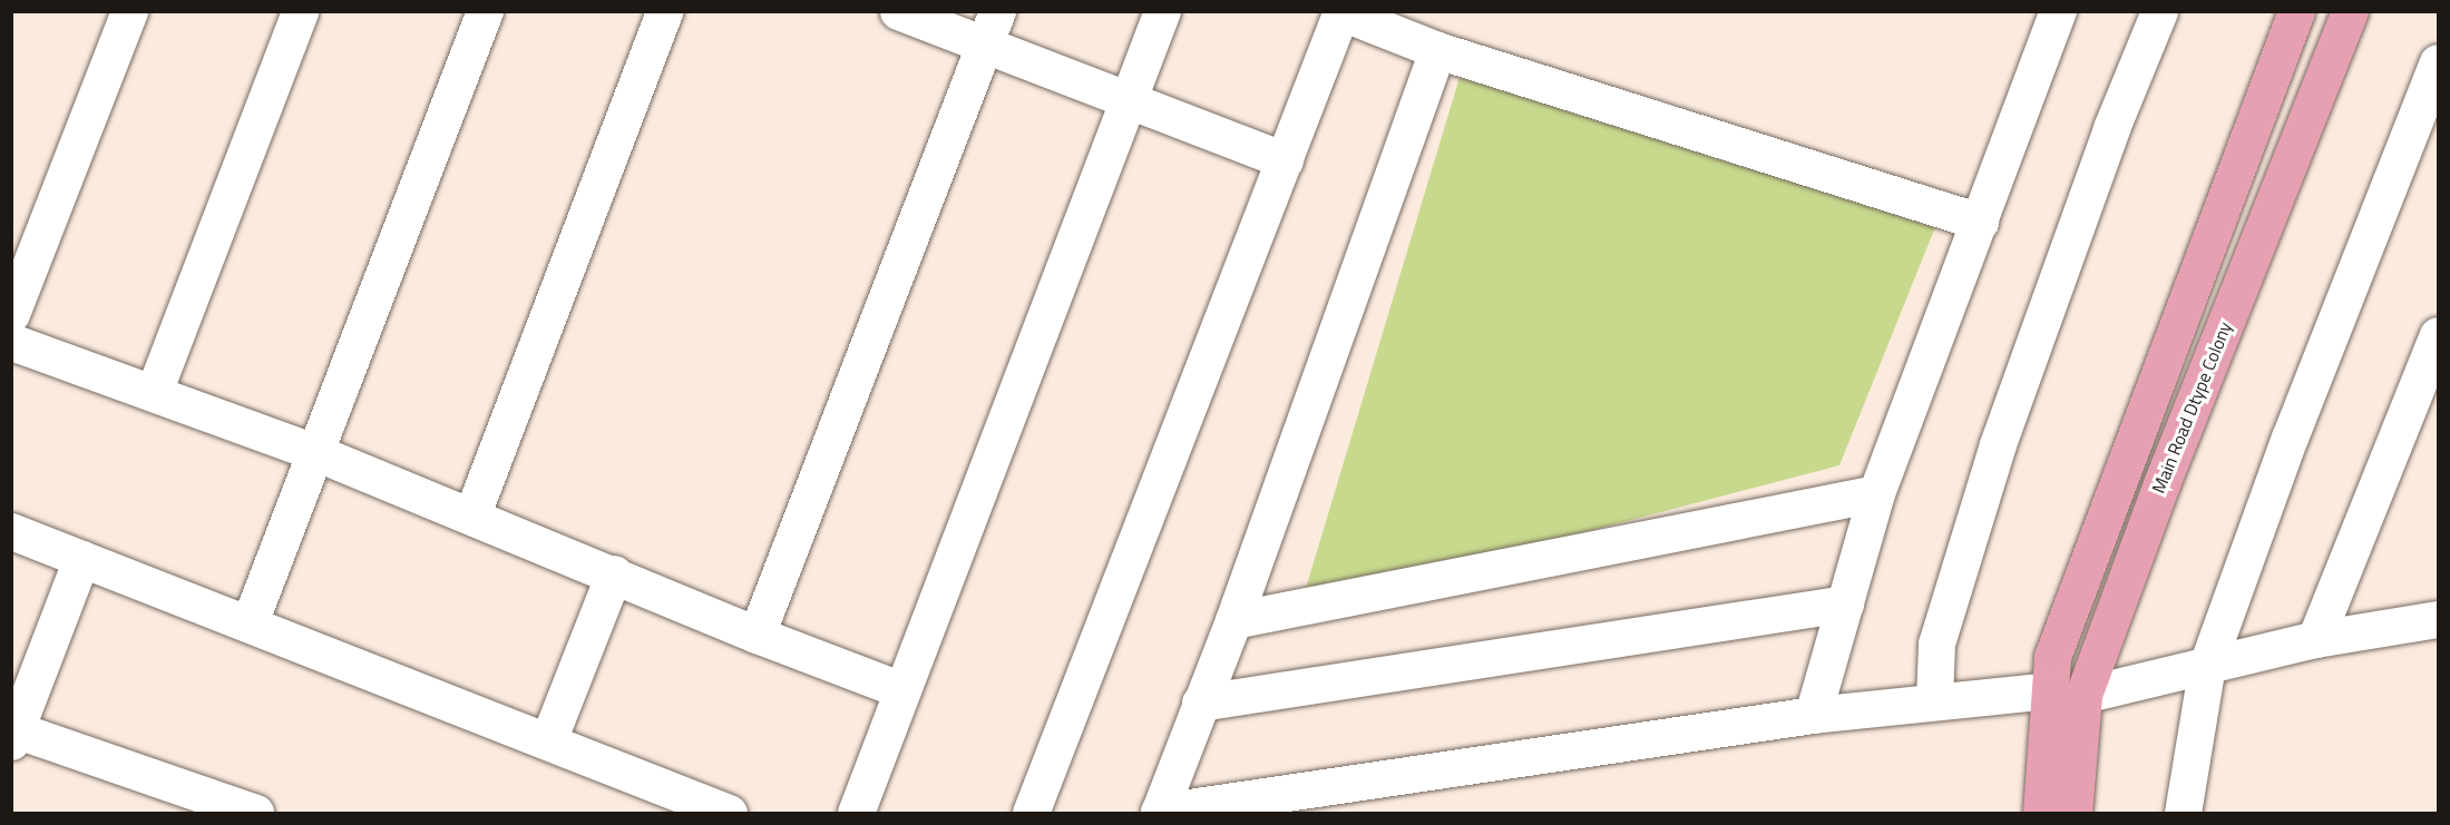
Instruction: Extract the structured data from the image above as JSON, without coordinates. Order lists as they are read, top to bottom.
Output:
{
  "streets": {
    "main road": ["Main Road Dtype Colony"]
  }
}
